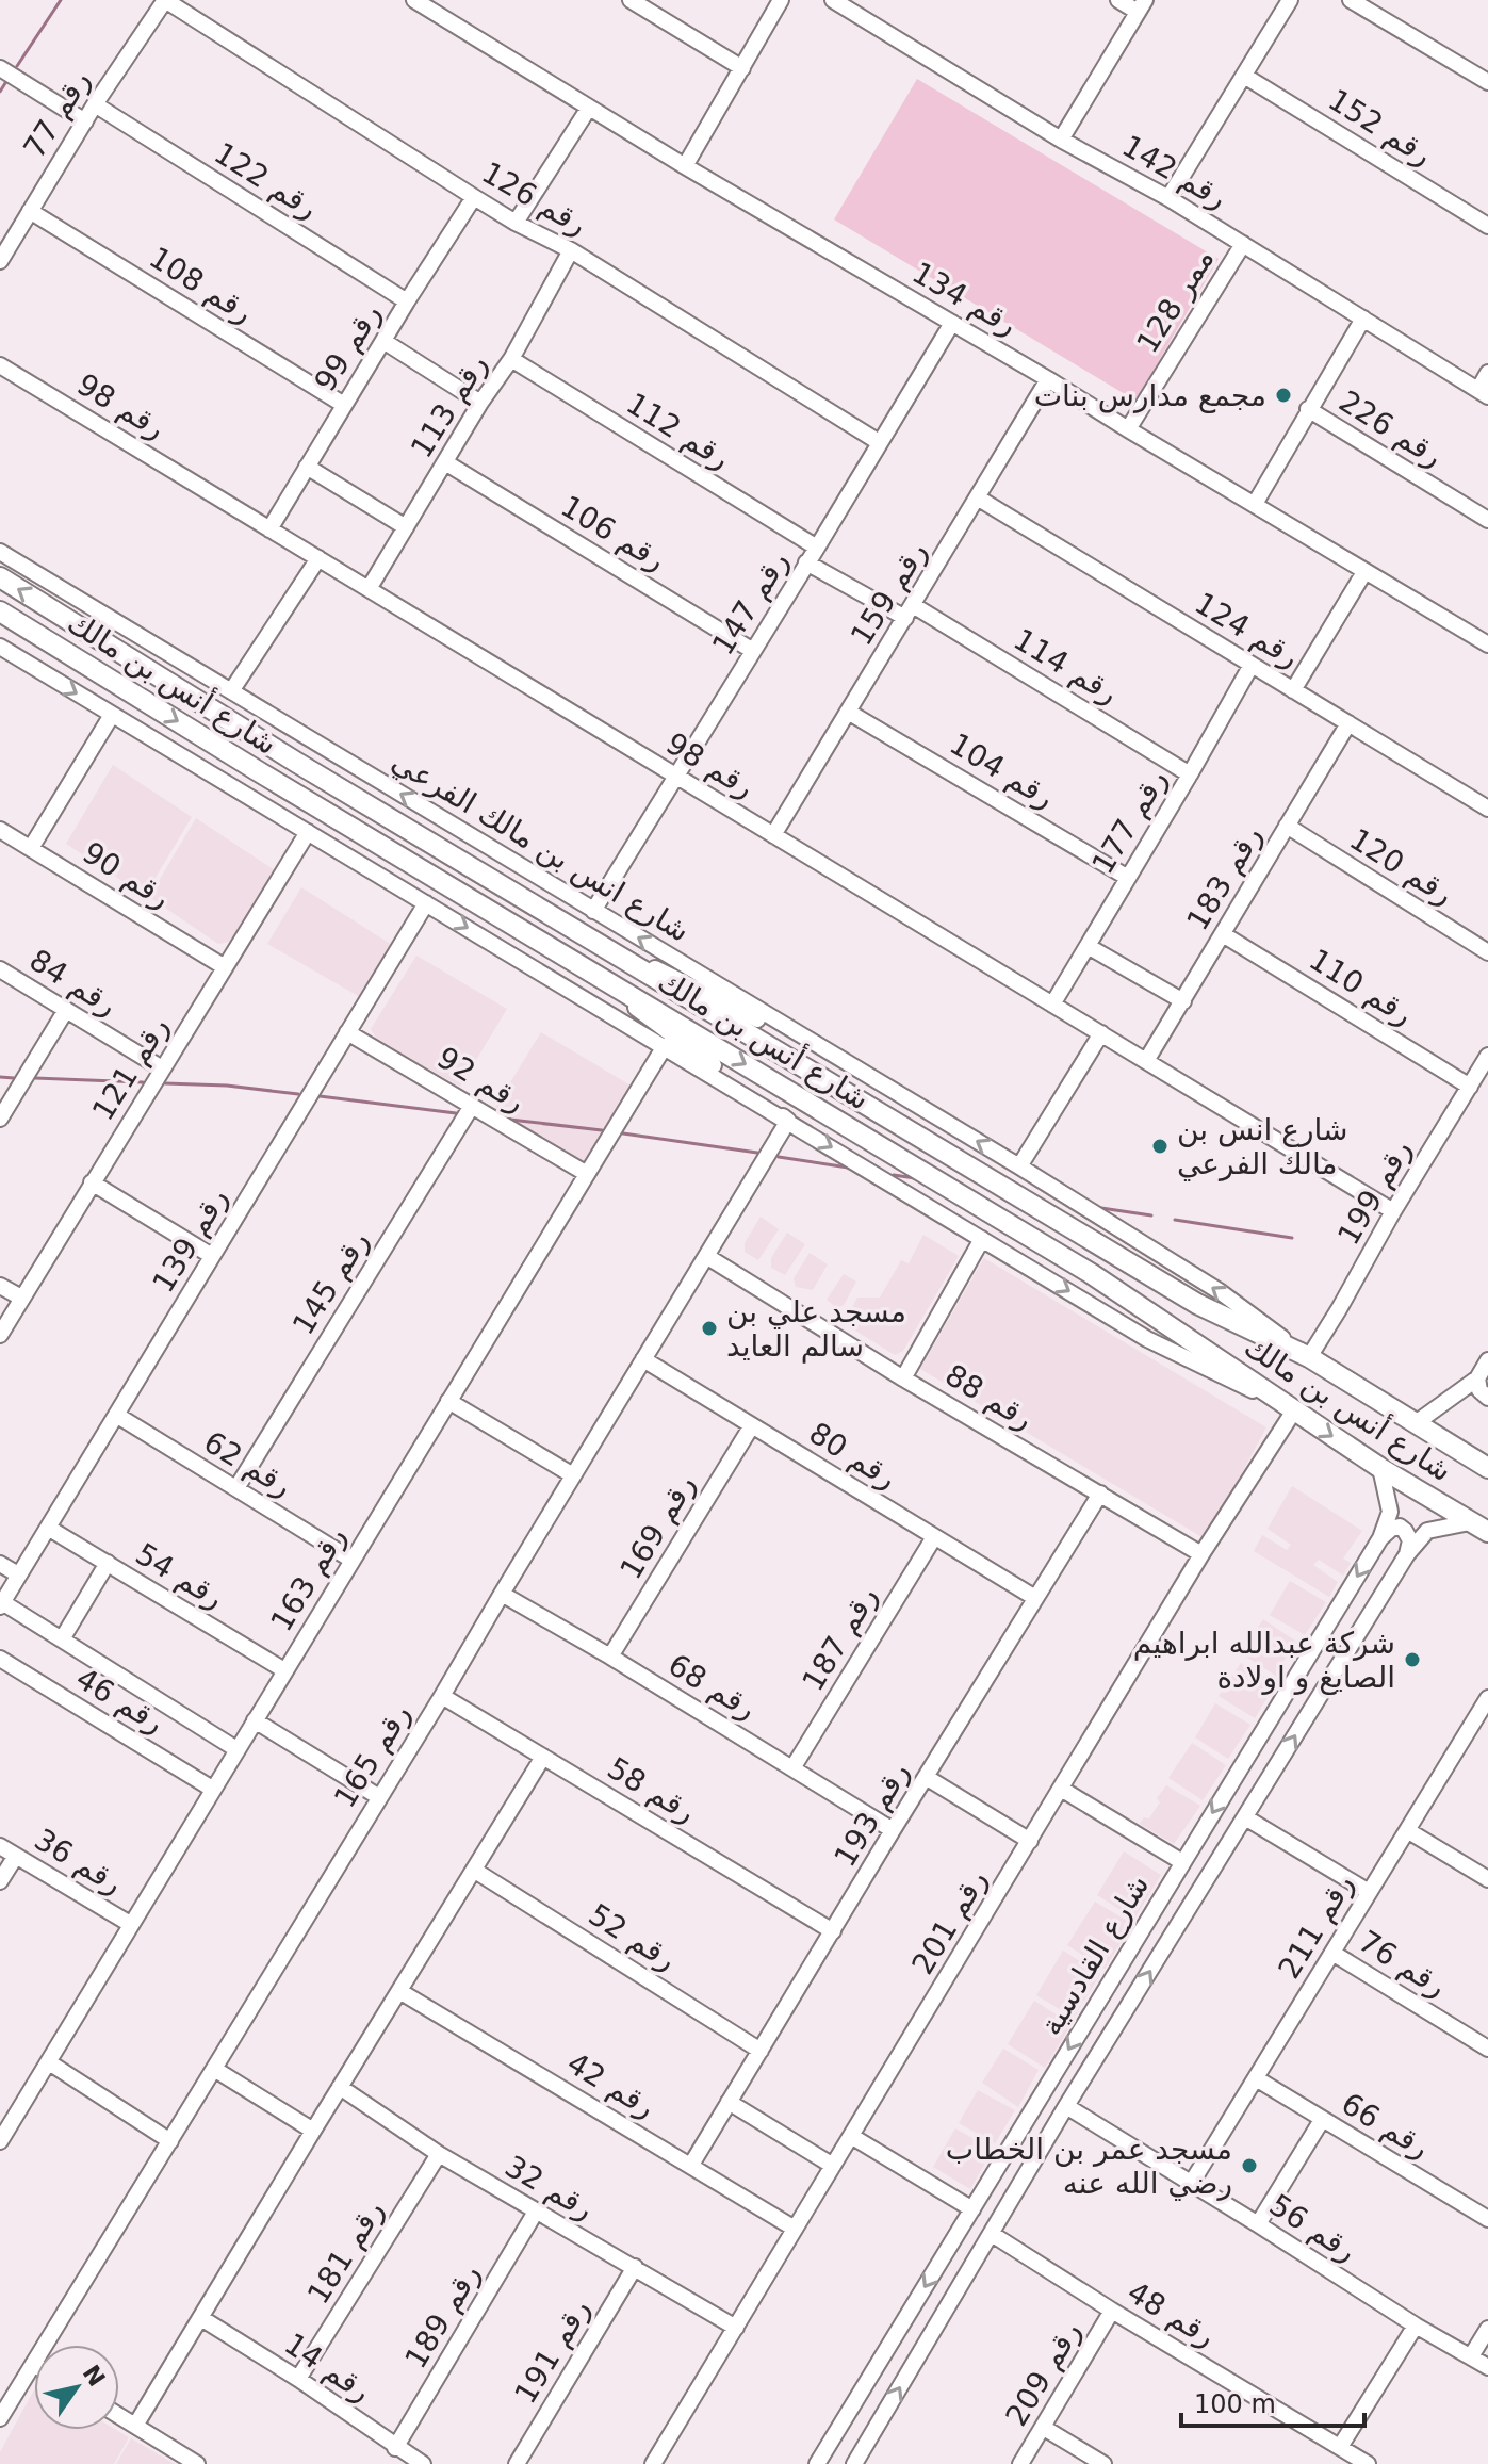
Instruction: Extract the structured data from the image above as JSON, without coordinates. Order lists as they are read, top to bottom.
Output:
{
  "streets": {
    "main road": ["شارع أنس بن مالك"],
    "street": [
      "رقم 77",
      "رقم 152",
      "رقم 142",
      "رقم 122",
      "رقم 126",
      "رقم 108",
      "رقم 134",
      "ممر 128",
      "رقم 99",
      "رقم 98",
      "رقم 113",
      "رقم 226",
      "رقم 112",
      "رقم 106",
      "رقم 159",
      "رقم 147",
      "رقم 124",
      "رقم 114",
      "رقم 104",
      "رقم 177",
      "شارع انس بن مالك الفرعي",
      "رقم 120",
      "رقم 90",
      "رقم 183",
      "رقم 84",
      "رقم 110",
      "رقم 121",
      "رقم 92",
      "رقم 199",
      "رقم 139",
      "رقم 145",
      "رقم 88",
      "رقم 80",
      "رقم 62",
      "رقم 169",
      "رقم 54",
      "رقم 163",
      "رقم 187",
      "رقم 68",
      "رقم 46",
      "رقم 165",
      "رقم 58",
      "رقم 193",
      "رقم 36",
      "رقم 201",
      "رقم 211",
      "رقم 52",
      "شارع القادسية",
      "رقم 76",
      "رقم 42",
      "رقم 66",
      "رقم 32",
      "رقم 56",
      "رقم 181",
      "رقم 48",
      "رقم 189",
      "رقم 191",
      "رقم 14",
      "رقم 209"
    ]
  },
  "crossings": [
    ["رقم 77", "رقم 122"],
    ["رقم 77", "رقم 126"],
    ["رقم 77", "رقم 108"],
    ["رقم 142", "ممر 128"],
    ["رقم 122", "رقم 99"],
    ["رقم 126", "رقم 99"],
    ["رقم 126", "رقم 113"],
    ["رقم 126", "رقم 147"],
    ["رقم 108", "رقم 99"],
    ["رقم 134", "ممر 128"],
    ["رقم 134", "رقم 159"],
    ["رقم 134", "رقم 147"],
    ["رقم 99", "رقم 98"],
    ["رقم 98", "رقم 113"],
    ["رقم 98", "رقم 159"],
    ["رقم 98", "رقم 147"],
    ["رقم 98", "رقم 177"],
    ["رقم 98", "رقم 183"],
    ["رقم 98", "رقم 199"],
    ["رقم 113", "رقم 112"],
    ["رقم 113", "رقم 106"],
    ["رقم 112", "رقم 147"],
    ["رقم 106", "رقم 147"],
    ["رقم 159", "رقم 124"],
    ["رقم 159", "رقم 114"],
    ["رقم 159", "رقم 104"],
    ["رقم 147", "رقم 114"],
    ["رقم 147", "شارع انس بن مالك الفرعي"],
    ["رقم 124", "رقم 177"],
    ["رقم 124", "رقم 183"],
    ["رقم 114", "رقم 177"],
    ["شارع أنس بن مالك", "شارع انس بن مالك الفرعي"],
    ["شارع أنس بن مالك", "رقم 199"],
    ["شارع أنس بن مالك", "رقم 201"],
    ["شارع أنس بن مالك", "شارع القادسية"],
    ["رقم 104", "رقم 177"],
    ["شارع انس بن مالك الفرعي", "رقم 199"],
    ["رقم 120", "رقم 183"],
    ["رقم 90", "رقم 121"],
    ["رقم 183", "رقم 110"],
    ["رقم 84", "رقم 121"],
    ["رقم 110", "رقم 199"],
    ["رقم 92", "رقم 139"],
    ["رقم 92", "رقم 145"],
    ["رقم 92", "رقم 163"],
    ["رقم 139", "رقم 62"],
    ["رقم 139", "رقم 54"],
    ["رقم 145", "رقم 62"],
    ["رقم 88", "رقم 165"],
    ["رقم 88", "رقم 193"],
    ["رقم 88", "رقم 201"],
    ["رقم 80", "رقم 169"],
    ["رقم 80", "رقم 187"],
    ["رقم 80", "رقم 165"],
    ["رقم 80", "رقم 193"],
    ["رقم 62", "رقم 163"],
    ["رقم 169", "رقم 68"],
    ["رقم 54", "رقم 163"],
    ["رقم 163", "رقم 46"],
    ["رقم 163", "رقم 36"],
    ["رقم 187", "رقم 68"],
    ["رقم 68", "رقم 165"],
    ["رقم 68", "رقم 193"],
    ["رقم 165", "رقم 58"],
    ["رقم 58", "رقم 193"],
    ["رقم 193", "رقم 52"],
    ["رقم 193", "رقم 42"],
    ["رقم 201", "رقم 42"],
    ["رقم 201", "رقم 32"],
    ["رقم 211", "رقم 76"],
    ["رقم 211", "رقم 66"],
    ["رقم 211", "رقم 56"],
    ["شارع القادسية", "رقم 56"],
    ["شارع القادسية", "رقم 48"],
    ["رقم 32", "رقم 181"],
    ["رقم 32", "رقم 189"],
    ["رقم 32", "رقم 191"],
    ["رقم 181", "رقم 14"],
    ["رقم 48", "رقم 209"],
    ["رقم 189", "رقم 14"]
  ],
  "places": [
    "مجمع مدارس بنات",
    "شارع انس بن مالك الفرعي",
    "مسجد علي بن سالم العايد",
    "شركة عبدالله ابراهيم الصايغ و اولادة",
    "مسجد عمر بن الخطاب رضي الله عنه"
  ],
  "scale_bar": "100 m",
  "north": "top right"
}
